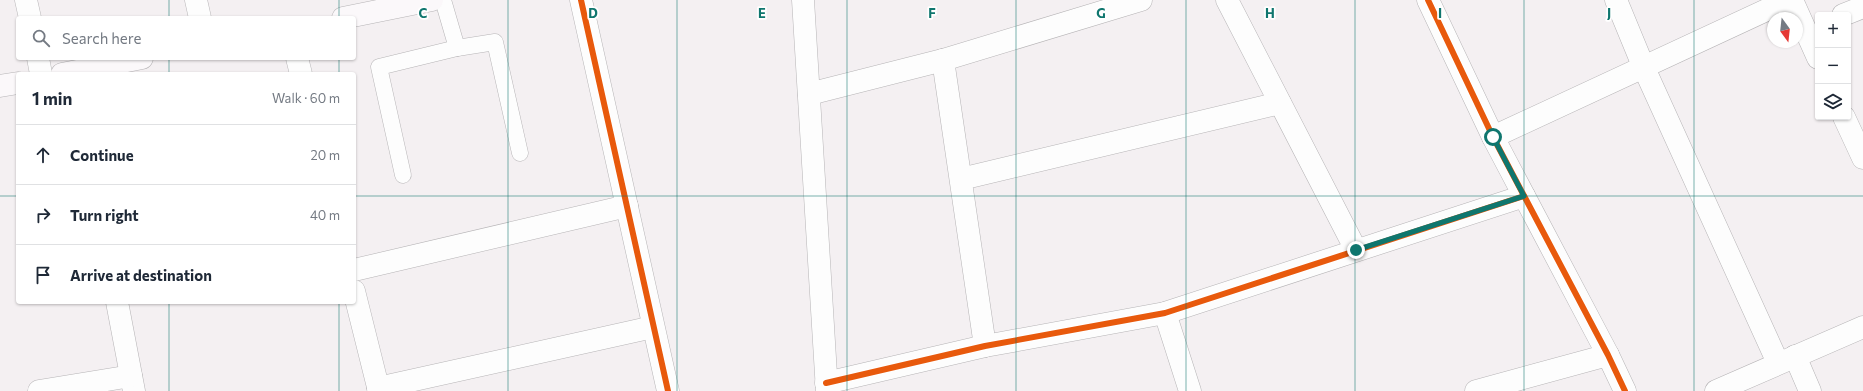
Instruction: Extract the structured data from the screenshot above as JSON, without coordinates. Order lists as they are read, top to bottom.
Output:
{
  "north": "bottom",
  "page": {
    "map_buttons": ["+", "−"],
    "search": "Search here",
    "heading": ["1 min", "Walk · 60 m"],
    "list": [
      ["Continue", "20 m"],
      ["Turn right", "40 m"],
      "Arrive at destination"
    ]
  },
  "grid": {
    "columns": [
      "C",
      "D",
      "E",
      "F",
      "G",
      "H",
      "I",
      "J"
    ]
  }
}
